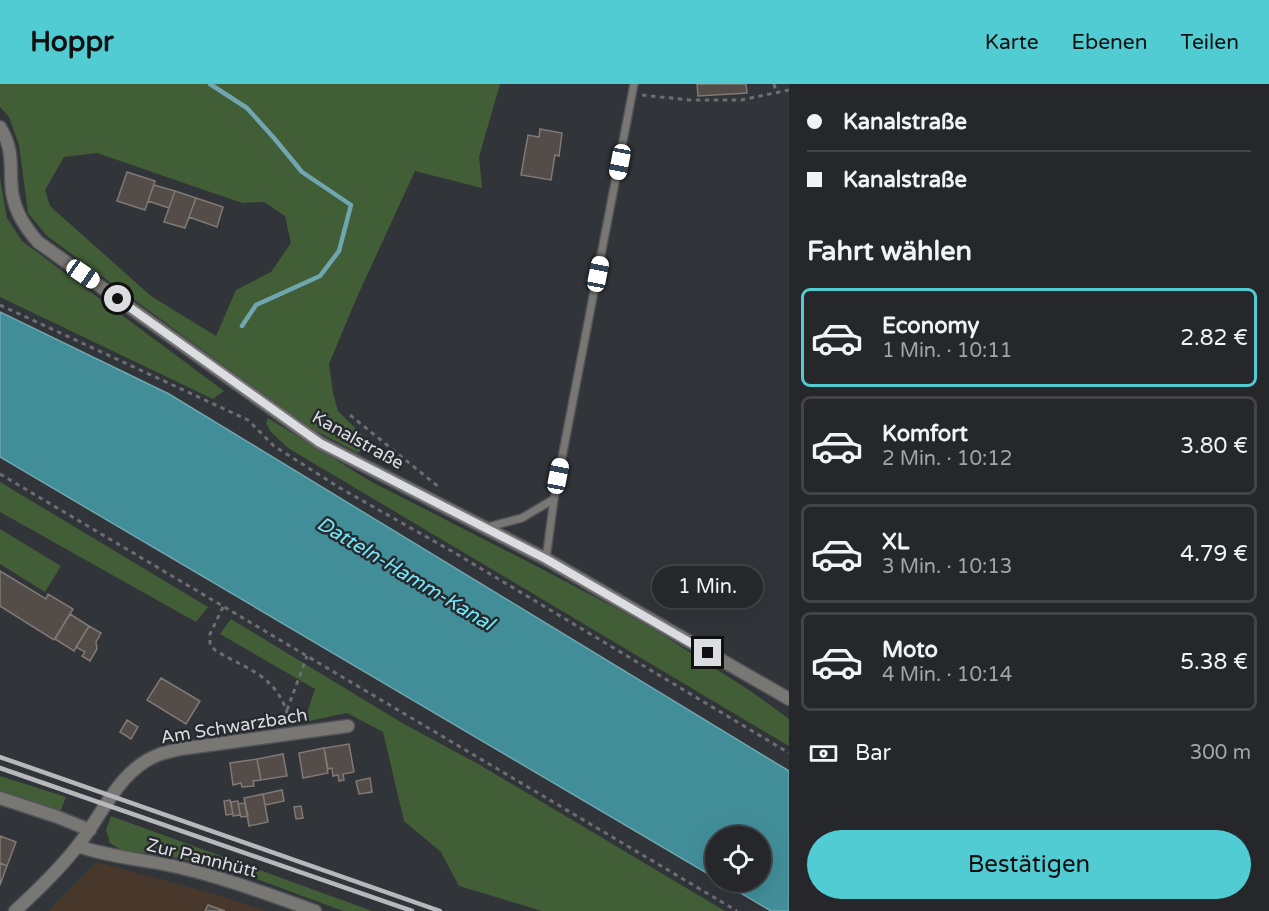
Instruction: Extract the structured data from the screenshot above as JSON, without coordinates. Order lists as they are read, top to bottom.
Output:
{
  "streets": {
    "street": ["Kanalstraße", "Am Schwarzbach", "Zur Pannhütt"]
  },
  "crossings": [
    ["Am Schwarzbach", "Zur Pannhütt"]
  ],
  "water": ["Datteln-Hamm-Kanal"],
  "page": {
    "header": "Hoppr",
    "nav": ["Karte", "Ebenen", "Teilen"],
    "banner": ["Kanalstraße", "Kanalstraße"],
    "heading": "Fahrt wählen",
    "list": [
      {
        "name": "Economy",
        "note": "1 Min. · 10:11",
        "value": "2.82 €"
      },
      {
        "name": "Komfort",
        "note": "2 Min. · 10:12",
        "value": "3.80 €"
      },
      {
        "name": "XL",
        "note": "3 Min. · 10:13",
        "value": "4.79 €"
      },
      {
        "name": "Moto",
        "note": "4 Min. · 10:14",
        "value": "5.38 €"
      }
    ],
    "bubble": "1 Min.",
    "pay": ["Bar", "300 m"],
    "buttons": "Bestätigen"
  }
}
